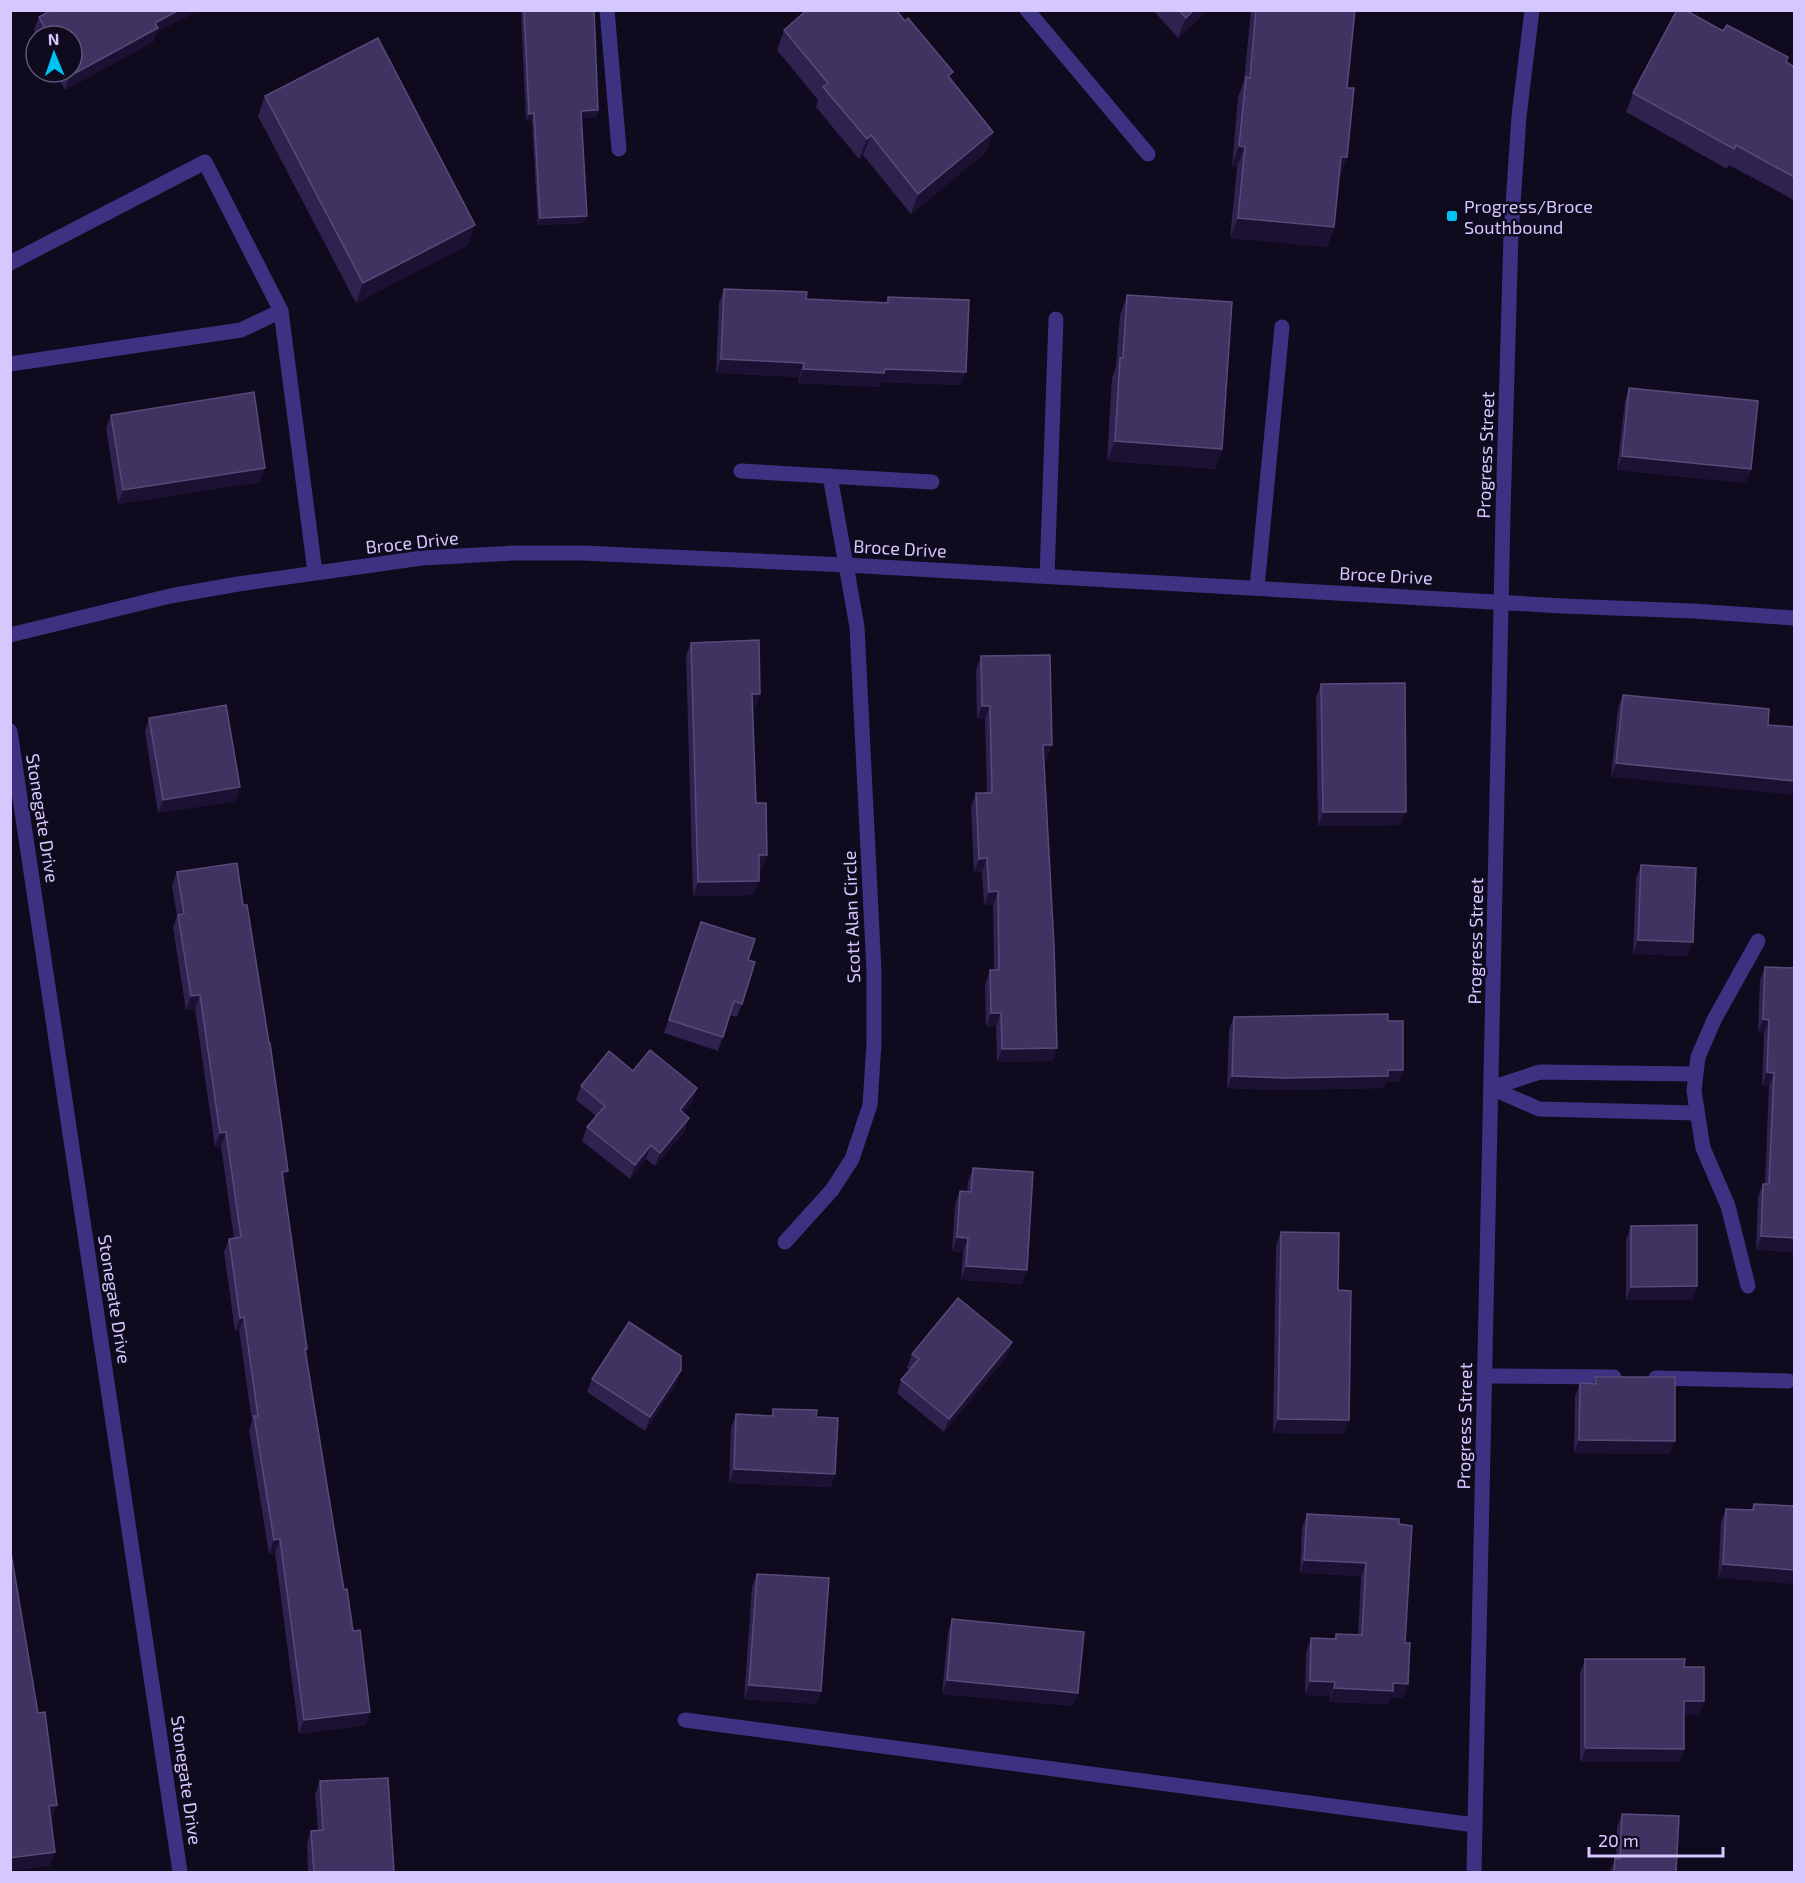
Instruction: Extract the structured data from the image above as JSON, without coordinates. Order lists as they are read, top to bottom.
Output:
{
  "streets": {
    "street": [
      "Progress Street",
      "Broce Drive",
      "Stonegate Drive",
      "Scott Alan Circle"
    ]
  },
  "crossings": [
    ["Progress Street", "Broce Drive"],
    ["Broce Drive", "Scott Alan Circle"]
  ],
  "places": {
    "transit": ["Progress/Broce Southbound"]
  },
  "scale_bar": "20 m",
  "north": "top"
}
